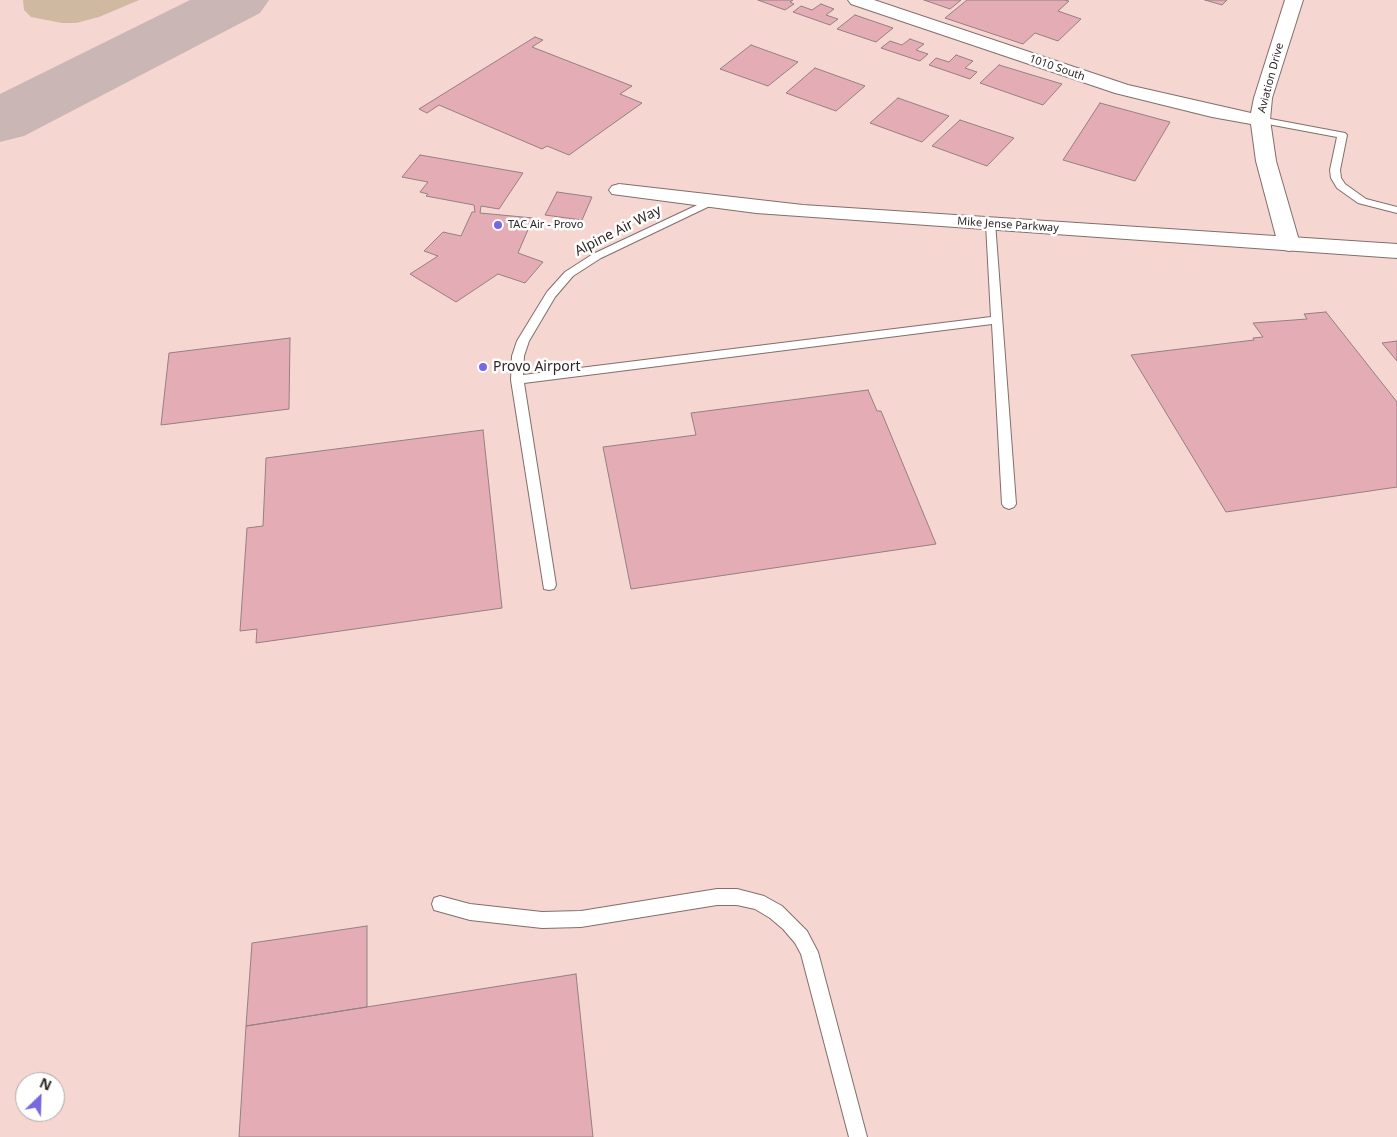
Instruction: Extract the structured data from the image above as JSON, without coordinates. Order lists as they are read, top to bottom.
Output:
{
  "streets": {
    "street": ["1010 South", "Aviation Drive", "Mike Jense Parkway"],
    "lane": ["Alpine Air Way"]
  },
  "crossings": [
    ["1010 South", "Aviation Drive"],
    ["Aviation Drive", "Mike Jense Parkway"],
    ["Mike Jense Parkway", "Alpine Air Way"]
  ],
  "places": ["TAC Air - Provo", "Provo Airport"],
  "north": "top right"
}
